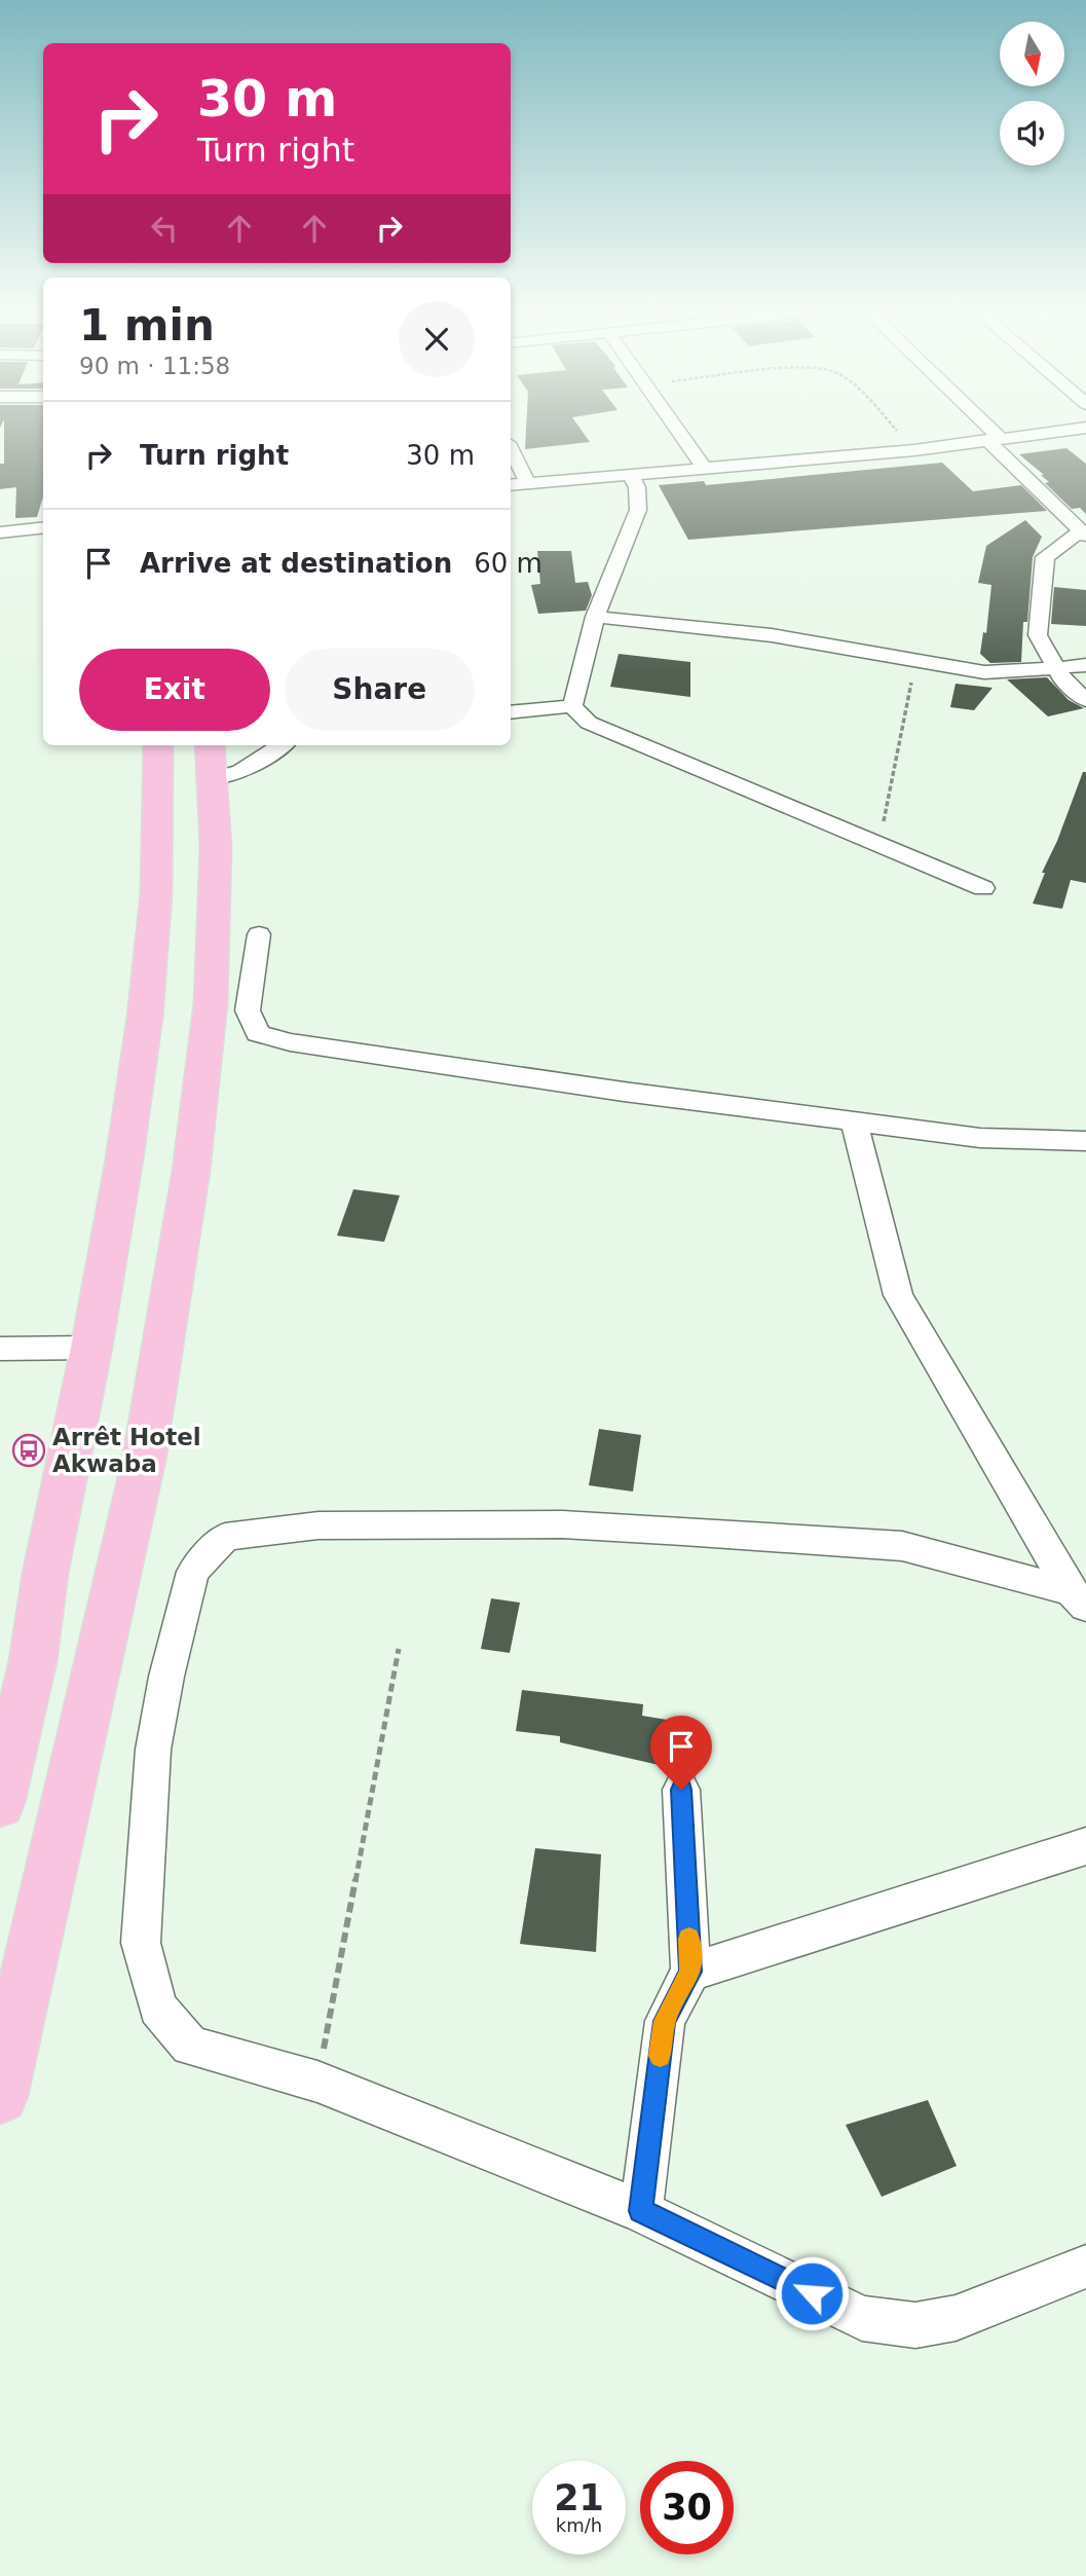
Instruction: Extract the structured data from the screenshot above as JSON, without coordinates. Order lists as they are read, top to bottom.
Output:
{
  "places": {
    "bus stop": ["Arrêt Hotel Akwaba"]
  },
  "north": "bottom",
  "page": {
    "turn": ["30 m", "Turn right"],
    "heading": ["1 min", "90 m · 11:58"],
    "list": [
      {
        "name": "Turn right",
        "value": "30 m"
      },
      {
        "name": "Arrive at destination",
        "value": "60 m"
      }
    ],
    "buttons": ["Exit", "Share"],
    "speed": "21 km/h",
    "limit": "30"
  }
}
